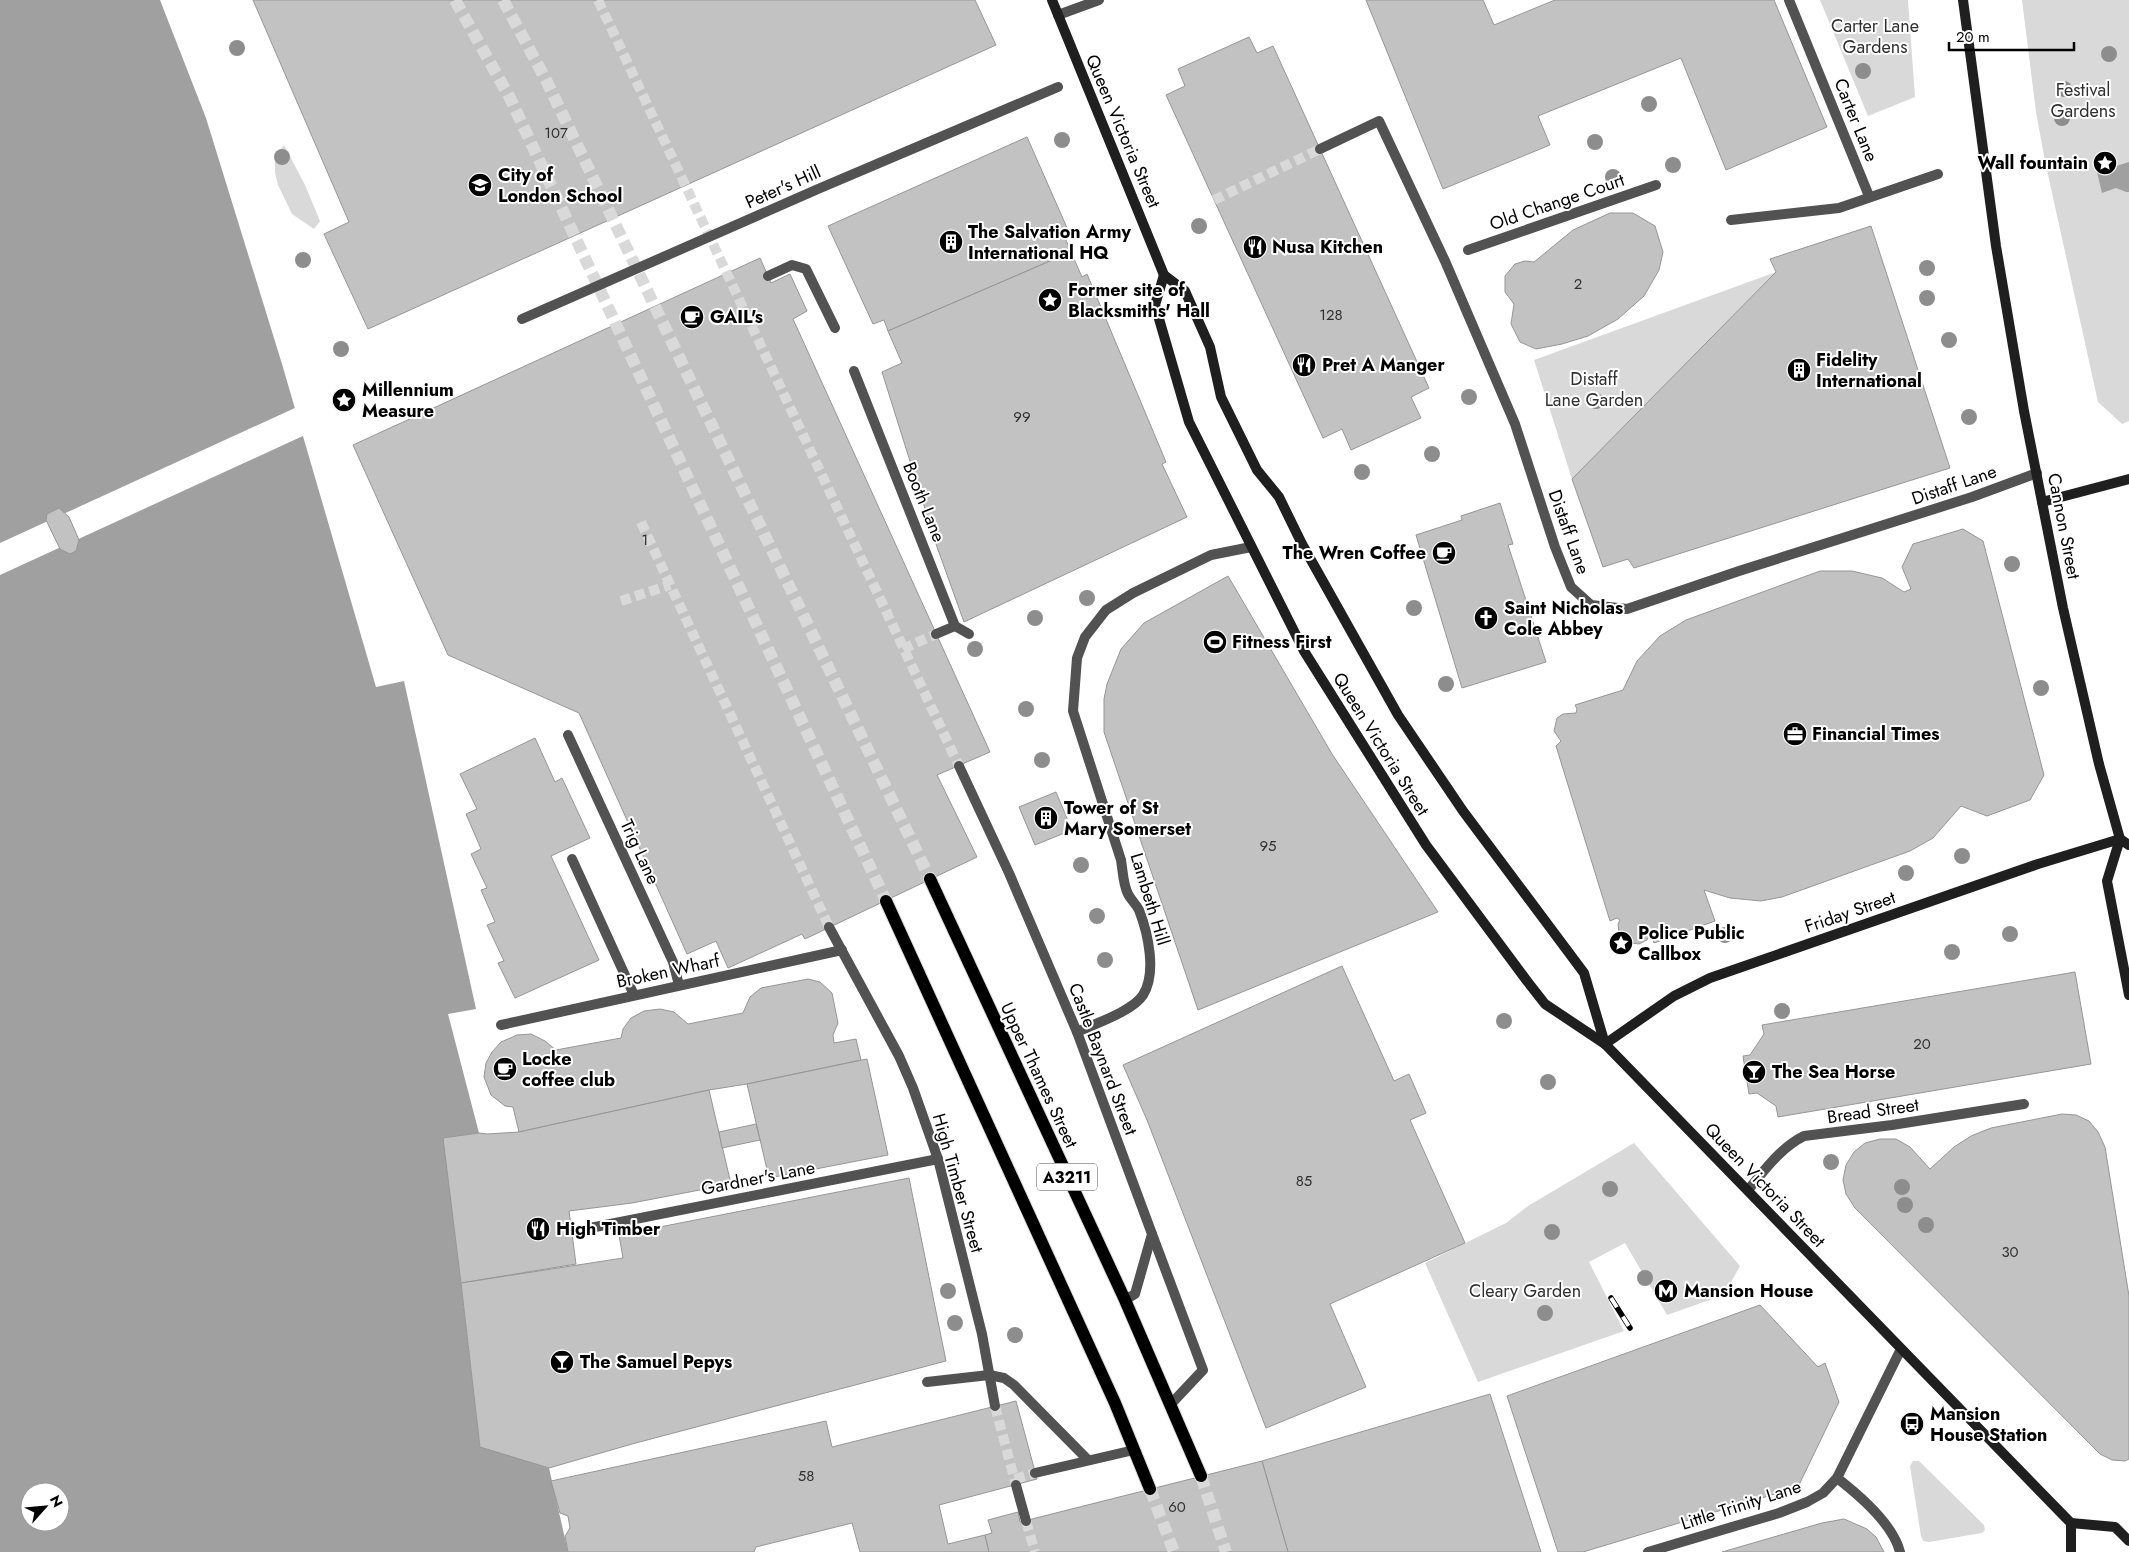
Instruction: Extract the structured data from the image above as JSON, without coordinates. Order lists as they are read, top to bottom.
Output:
{
  "streets": {
    "main road": ["Upper Thames Street", "A3211"],
    "street": [
      "Carter Lane",
      "Queen Victoria Street",
      "Peter's Hill",
      "Old Change Court",
      "Distaff Lane",
      "Booth Lane",
      "Cannon Street",
      "Trig Lane",
      "Lambeth Hill",
      "Friday Street",
      "Broken Wharf",
      "Castle Baynard Street",
      "Bread Street",
      "Gardner's Lane",
      "High Timber Street",
      "Little Trinity Lane"
    ]
  },
  "crossings": [
    ["Queen Victoria Street", "Lambeth Hill"],
    ["Queen Victoria Street", "Friday Street"],
    ["Queen Victoria Street", "Bread Street"],
    ["Distaff Lane", "Cannon Street"],
    ["Cannon Street", "Friday Street"],
    ["Trig Lane", "Broken Wharf"],
    ["Lambeth Hill", "Castle Baynard Street"],
    ["Broken Wharf", "High Timber Street"],
    ["Castle Baynard Street", "Upper Thames Street"],
    ["Gardner's Lane", "High Timber Street"]
  ],
  "parks": [
    "Carter Lane Gardens",
    "Festival Gardens",
    "Distaff Lane Garden",
    "Cleary Garden"
  ],
  "places": {
    "place": [
      "Wall fountain",
      "Former site of Blacksmiths' Hall",
      "Millennium Measure",
      "Police Public Callbox"
    ],
    "school or university": ["City of London School"],
    "building": ["The Salvation Army International HQ", "Fidelity International", "Tower of St Mary Somerset"],
    "restaurant": ["Nusa Kitchen", "Pret A Manger", "High Timber"],
    "cafe": ["GAIL's", "The Wren Coffee", "Locke coffee club"],
    "church": ["Saint Nicholas Cole Abbey"],
    "sports": ["Fitness First"],
    "office": ["Financial Times"],
    "bar": ["The Sea Horse", "The Samuel Pepys"],
    "metro station": ["Mansion House"],
    "bus stop": ["Mansion House Station"]
  },
  "house_numbers": [
    "107",
    "2",
    "128",
    "99",
    "1",
    "95",
    "20",
    "85",
    "30",
    "58",
    "60"
  ],
  "scale_bar": "20 m",
  "north": "top right"
}
